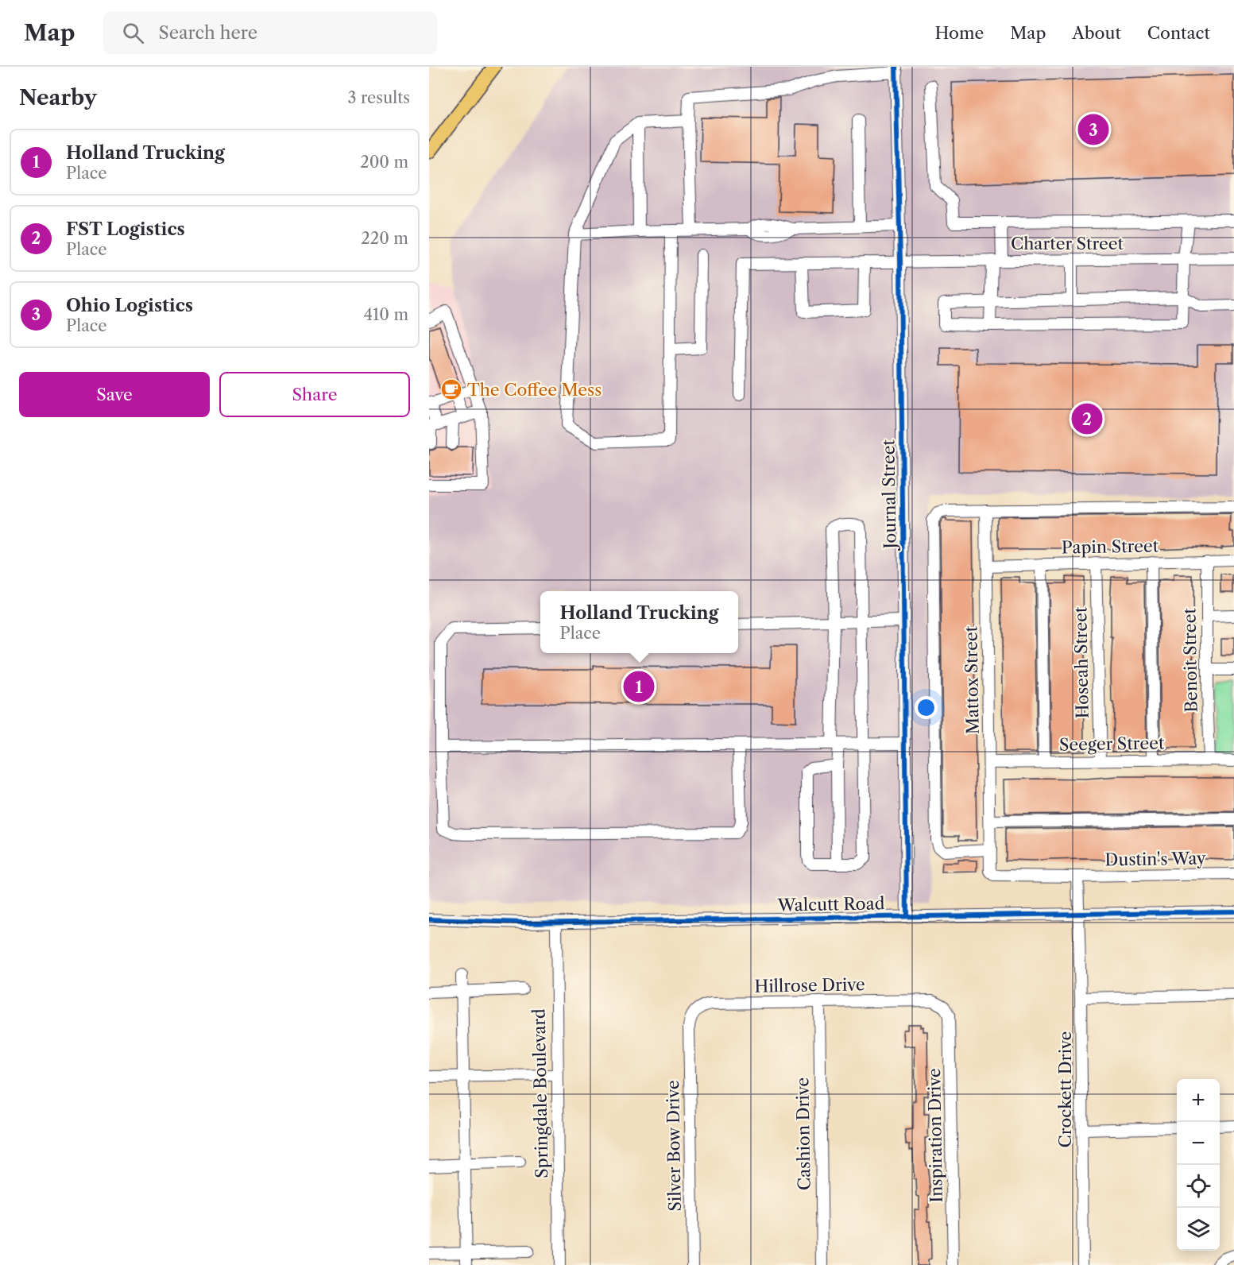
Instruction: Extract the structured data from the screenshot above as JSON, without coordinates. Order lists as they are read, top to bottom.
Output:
{
  "streets": {
    "street": [
      "Charter Street",
      "Journal Street",
      "Papin Street",
      "Benoit Street",
      "Hoseah Street",
      "Mattox Street",
      "Seeger Street",
      "Dustin's Way",
      "Walcutt Road",
      "Hillrose Drive",
      "Crockett Drive",
      "Springdale Boulevard",
      "Cashion Drive",
      "Inspiration Drive",
      "Silver Bow Drive"
    ]
  },
  "crossings": [
    ["Charter Street", "Journal Street"],
    ["Journal Street", "Walcutt Road"],
    ["Papin Street", "Benoit Street"],
    ["Papin Street", "Hoseah Street"],
    ["Papin Street", "Mattox Street"],
    ["Benoit Street", "Seeger Street"],
    ["Hoseah Street", "Seeger Street"],
    ["Mattox Street", "Seeger Street"],
    ["Mattox Street", "Dustin's Way"],
    ["Walcutt Road", "Crockett Drive"],
    ["Walcutt Road", "Springdale Boulevard"],
    ["Hillrose Drive", "Cashion Drive"],
    ["Hillrose Drive", "Inspiration Drive"],
    ["Hillrose Drive", "Silver Bow Drive"]
  ],
  "places": {
    "cafe": ["The Coffee Mess"]
  },
  "page": {
    "header": "Map",
    "search": "Search here",
    "nav": [
      "Home",
      "Map",
      "About",
      "Contact"
    ],
    "heading": ["Nearby", "3 results"],
    "pins": ["3", "2", "1"],
    "list": [
      {
        "mark": "1",
        "name": "Holland Trucking",
        "note": "Place",
        "value": "200 m"
      },
      {
        "mark": "2",
        "name": "FST Logistics",
        "note": "Place",
        "value": "220 m"
      },
      {
        "mark": "3",
        "name": "Ohio Logistics",
        "note": "Place",
        "value": "410 m"
      }
    ],
    "buttons": ["Save", "Share"],
    "popup": ["Holland Trucking", "Place"],
    "map_buttons": ["+", "−"]
  }
}
